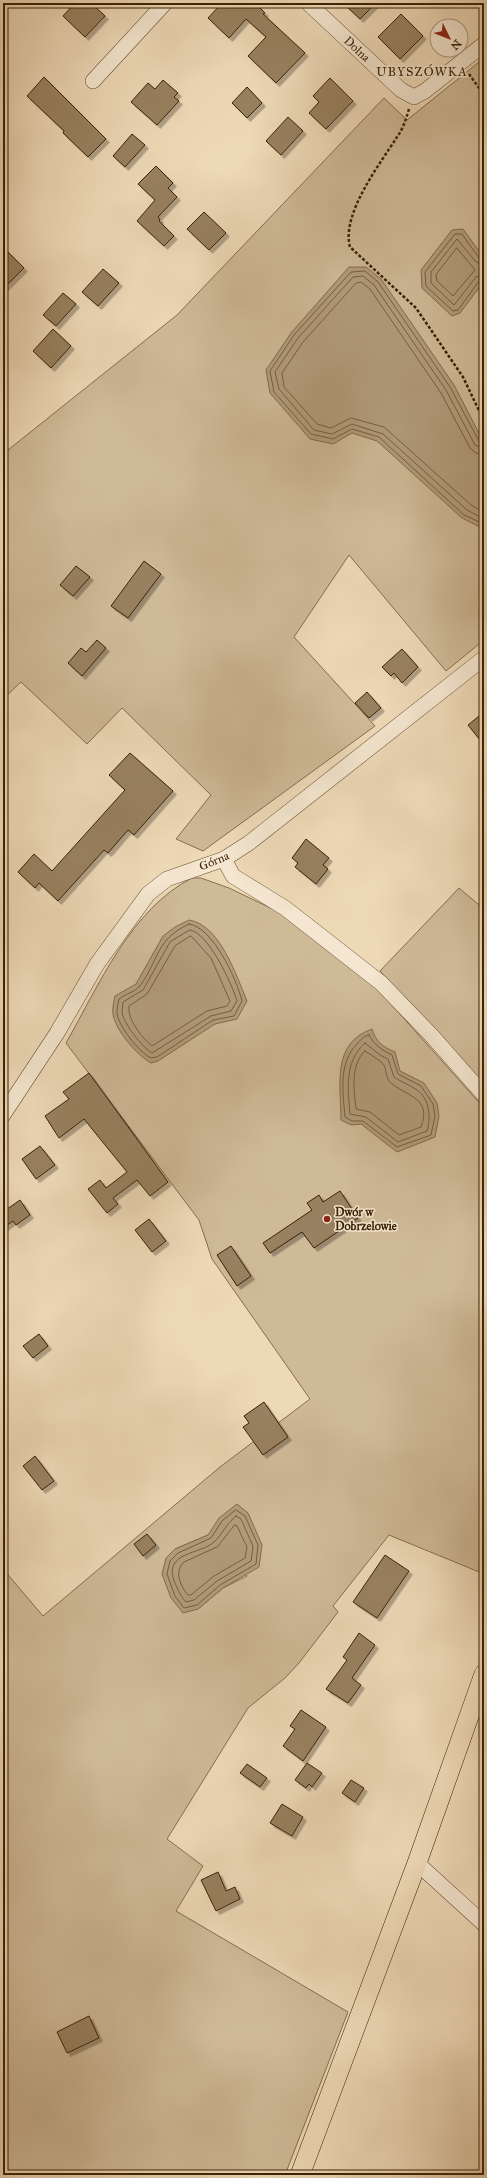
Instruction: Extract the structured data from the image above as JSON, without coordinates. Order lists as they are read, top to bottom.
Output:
{
  "streets": {
    "street": ["Dolna", "Górna"]
  },
  "districts": ["UBYSZÓWKA"],
  "places": ["Dwór w Dobrzelowie"],
  "north": "bottom right"
}
